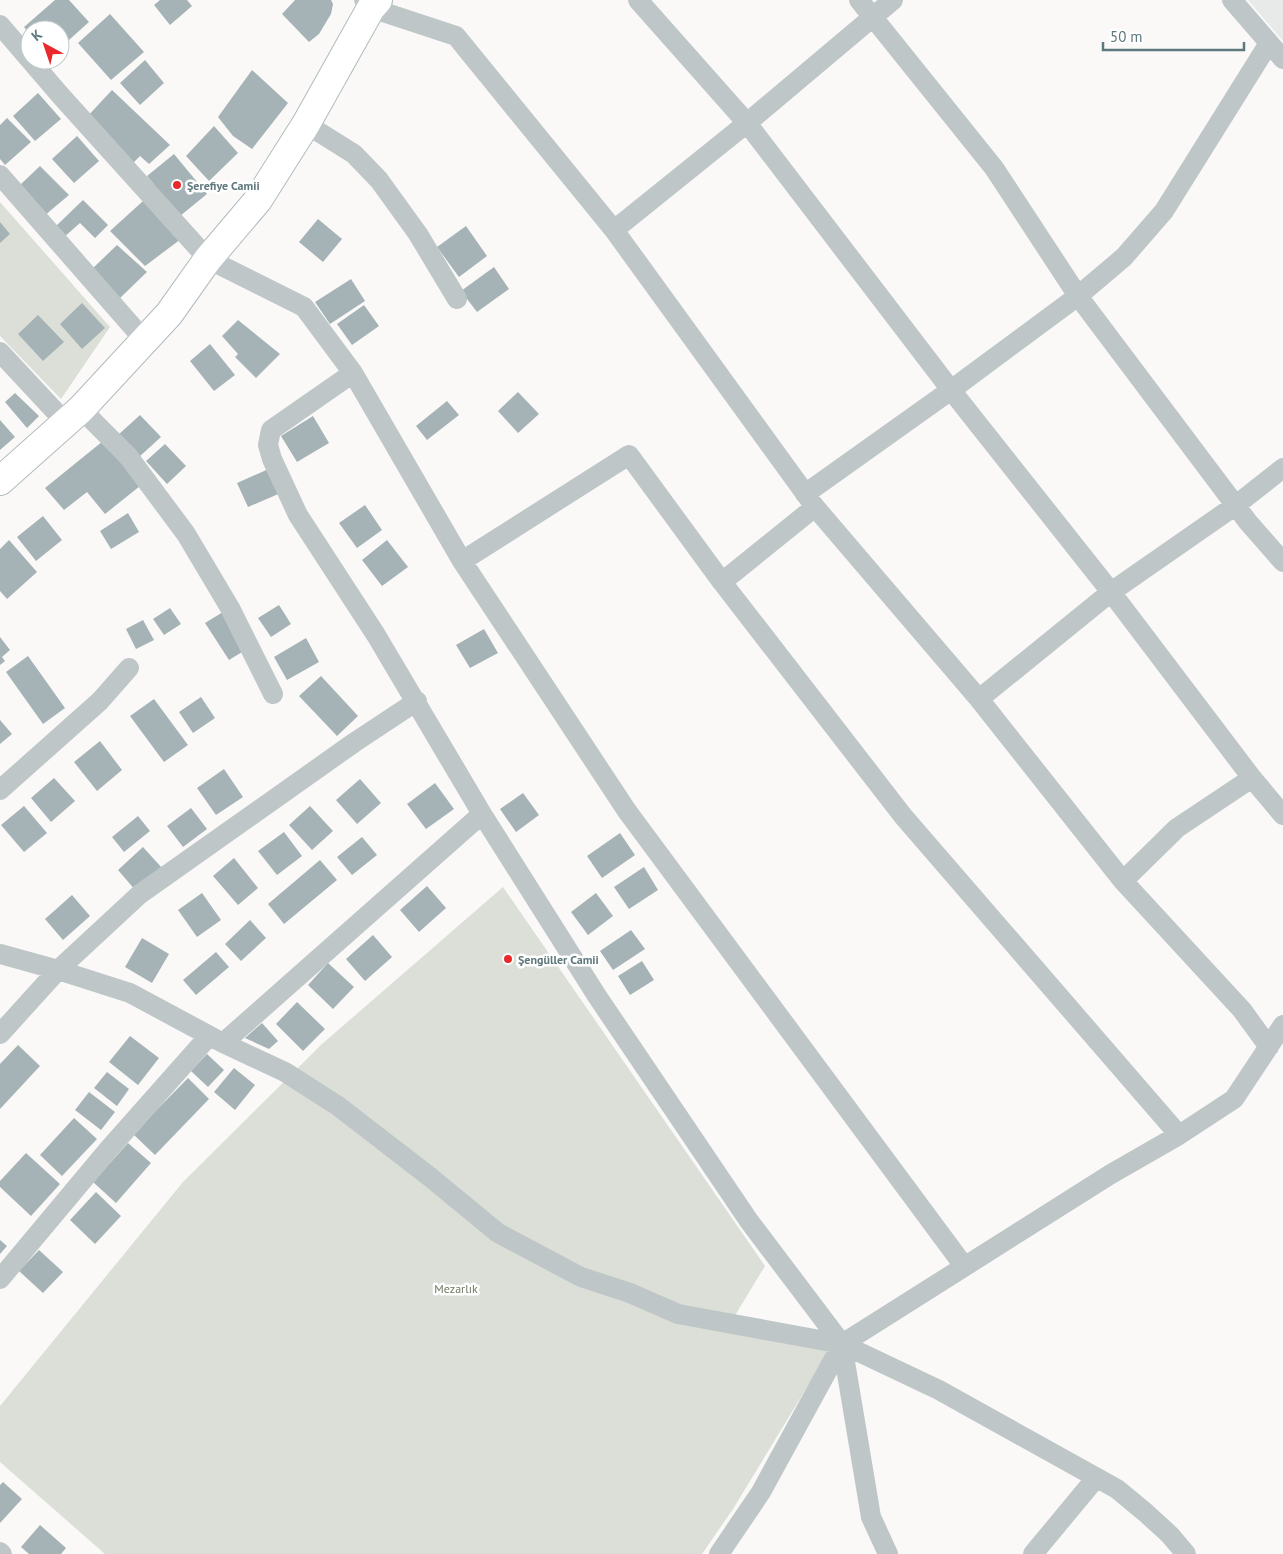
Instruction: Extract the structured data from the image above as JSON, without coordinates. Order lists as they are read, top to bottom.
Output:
{
  "parks": ["Mezarlık"],
  "places": ["Şerefiye Camii", "Şengüller Camii"],
  "scale_bar": "50 m",
  "north": "top left"
}
